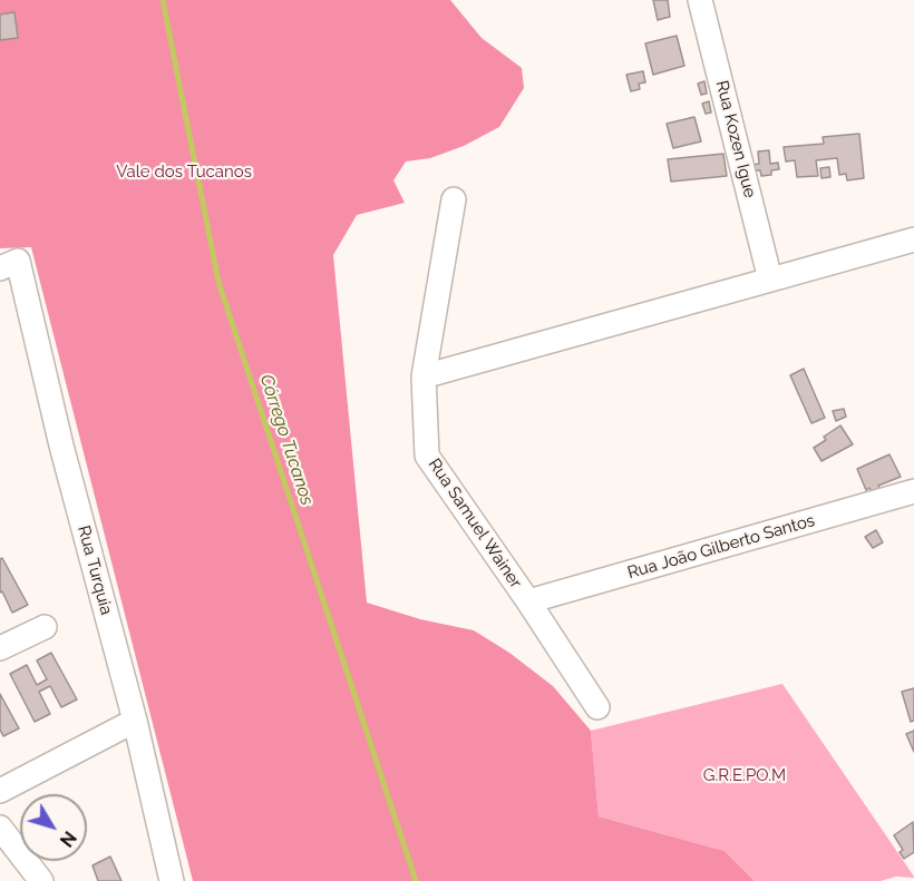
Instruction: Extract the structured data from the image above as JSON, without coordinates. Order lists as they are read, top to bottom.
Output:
{
  "streets": {
    "street": [
      "Rua Kozen Igue",
      "Rua Samuel Wainer",
      "Rua João Gilberto Santos",
      "Rua Turquia"
    ]
  },
  "crossings": [
    ["Rua Samuel Wainer", "Rua João Gilberto Santos"]
  ],
  "water": ["Córrego Tucanos"],
  "parks": ["Vale dos Tucanos", "G.R.E.PO.M"],
  "north": "bottom right"
}
